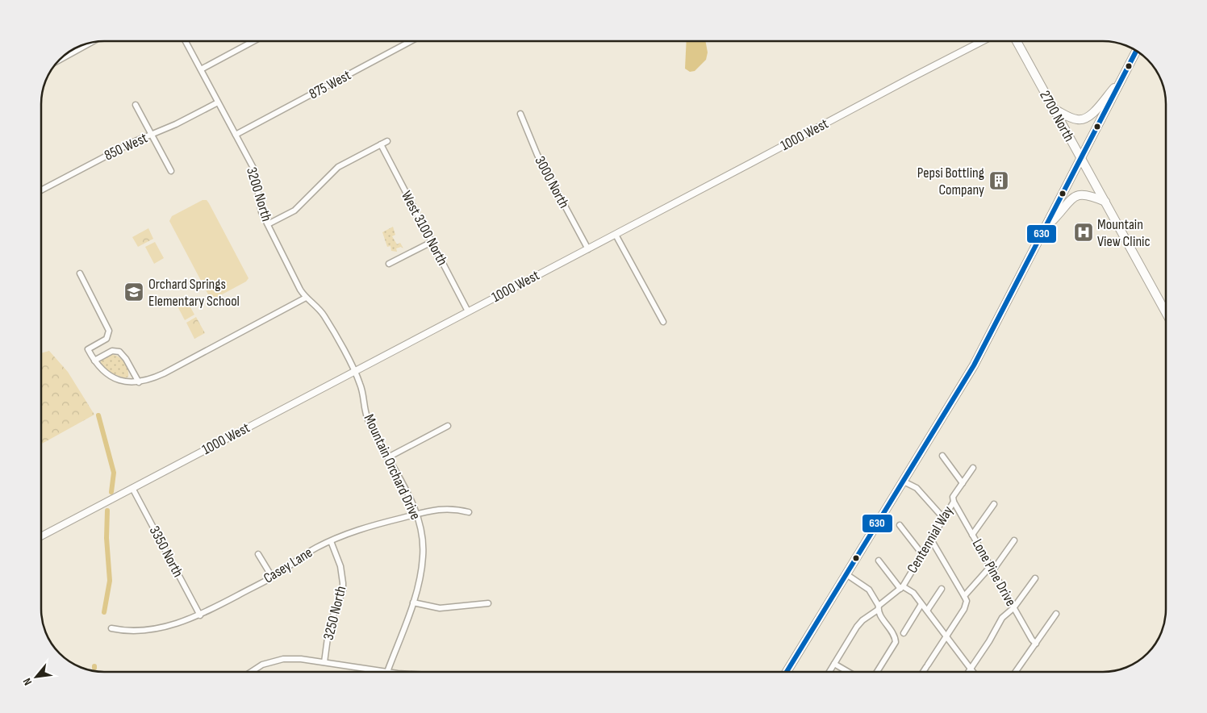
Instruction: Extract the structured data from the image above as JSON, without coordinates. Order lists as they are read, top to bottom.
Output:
{
  "streets": {
    "main road": ["2700 North"],
    "street": [
      "875 West",
      "1000 West",
      "850 West",
      "3000 North",
      "3200 North",
      "West 3100 North",
      "Mountain Orchard Drive",
      "Centennial Way",
      "3350 North",
      "Casey Lane",
      "Lone Pine Drive",
      "3250 North"
    ]
  },
  "crossings": [
    ["875 West", "3200 North"],
    ["1000 West", "3000 North"],
    ["1000 West", "3200 North"],
    ["1000 West", "West 3100 North"],
    ["1000 West", "Mountain Orchard Drive"],
    ["1000 West", "3350 North"],
    ["850 West", "3200 North"],
    ["3200 North", "Mountain Orchard Drive"],
    ["Mountain Orchard Drive", "Casey Lane"],
    ["Centennial Way", "Lone Pine Drive"],
    ["3350 North", "Casey Lane"],
    ["Casey Lane", "3250 North"]
  ],
  "places": {
    "building": ["Pepsi Bottling Company"],
    "hospital": ["Mountain View Clinic"],
    "school or university": ["Orchard Springs Elementary School"]
  },
  "lines": ["transit line 630"],
  "north": "bottom left"
}
